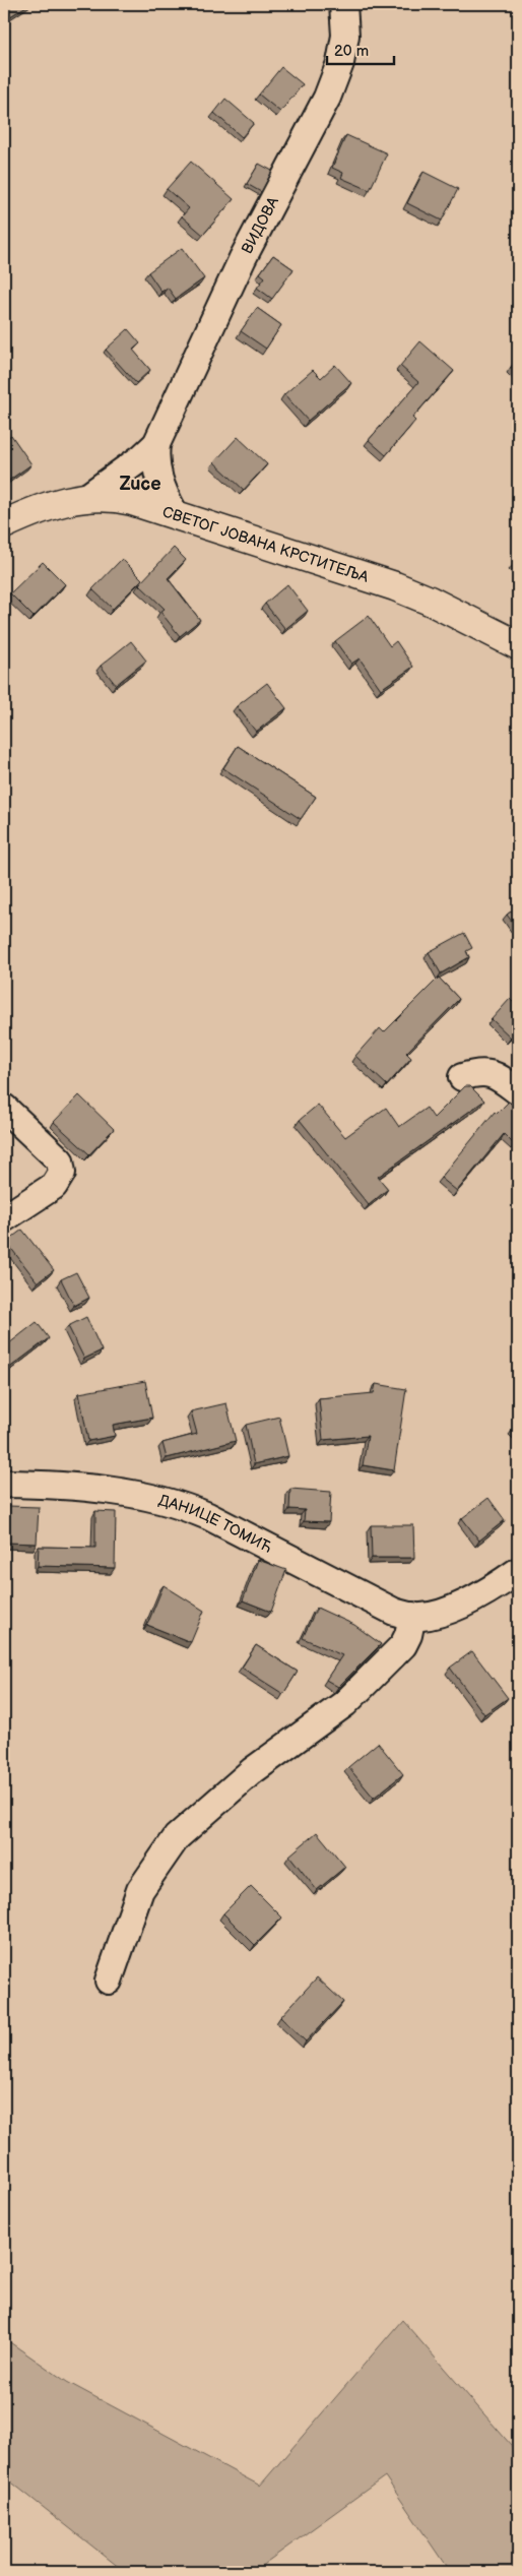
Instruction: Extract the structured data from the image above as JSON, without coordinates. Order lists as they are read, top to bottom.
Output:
{
  "streets": {
    "street": ["ВИДОВА", "СВЕТОГ ЈОВАНА КРСТИТЕЉА", "ДАНИЦЕ ТОМИЋ"]
  },
  "crossings": [
    ["ВИДОВА", "СВЕТОГ ЈОВАНА КРСТИТЕЉА"]
  ],
  "districts": ["Zuce"],
  "scale_bar": "20 m"
}
